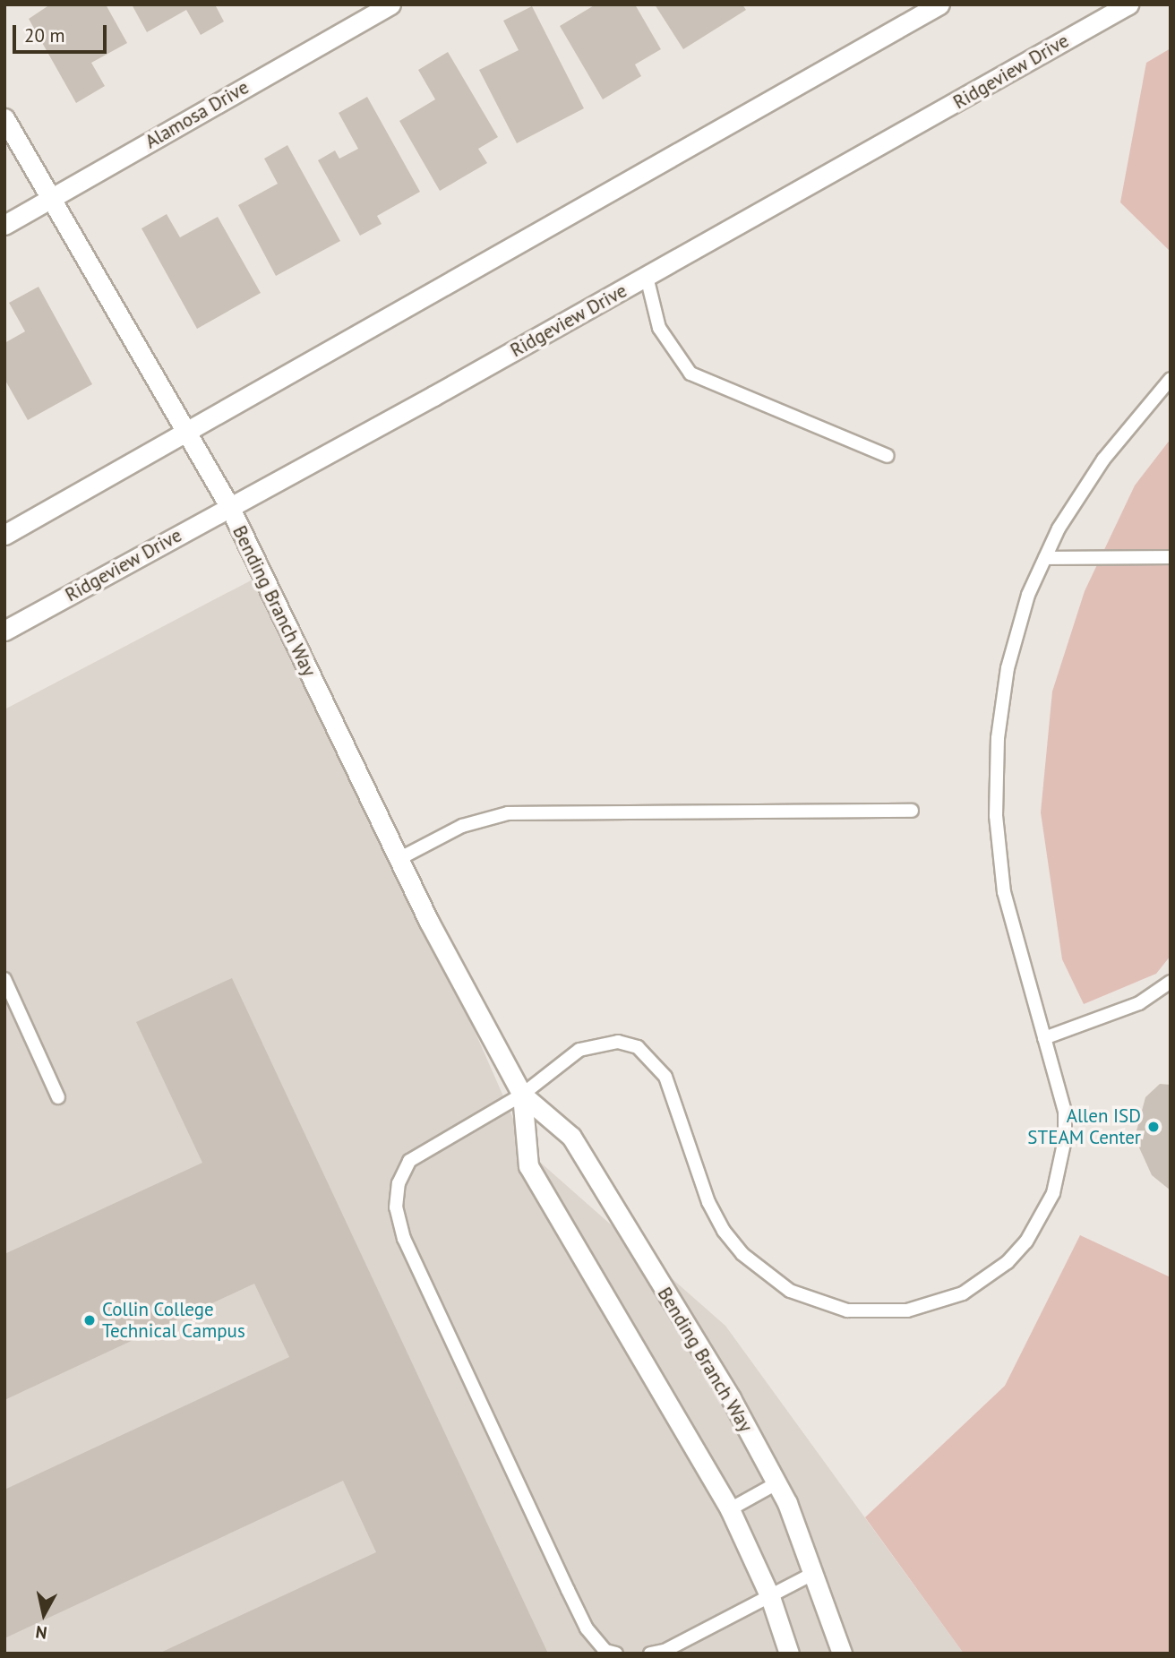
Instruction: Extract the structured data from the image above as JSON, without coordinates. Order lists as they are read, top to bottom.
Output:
{
  "streets": {
    "street": ["Ridgeview Drive", "Alamosa Drive", "Bending Branch Way"]
  },
  "crossings": [
    ["Ridgeview Drive", "Bending Branch Way"],
    ["Alamosa Drive", "Bending Branch Way"]
  ],
  "places": ["Allen ISD STEAM Center", "Collin College Technical Campus"],
  "scale_bar": "20 m",
  "north": "bottom"
}
